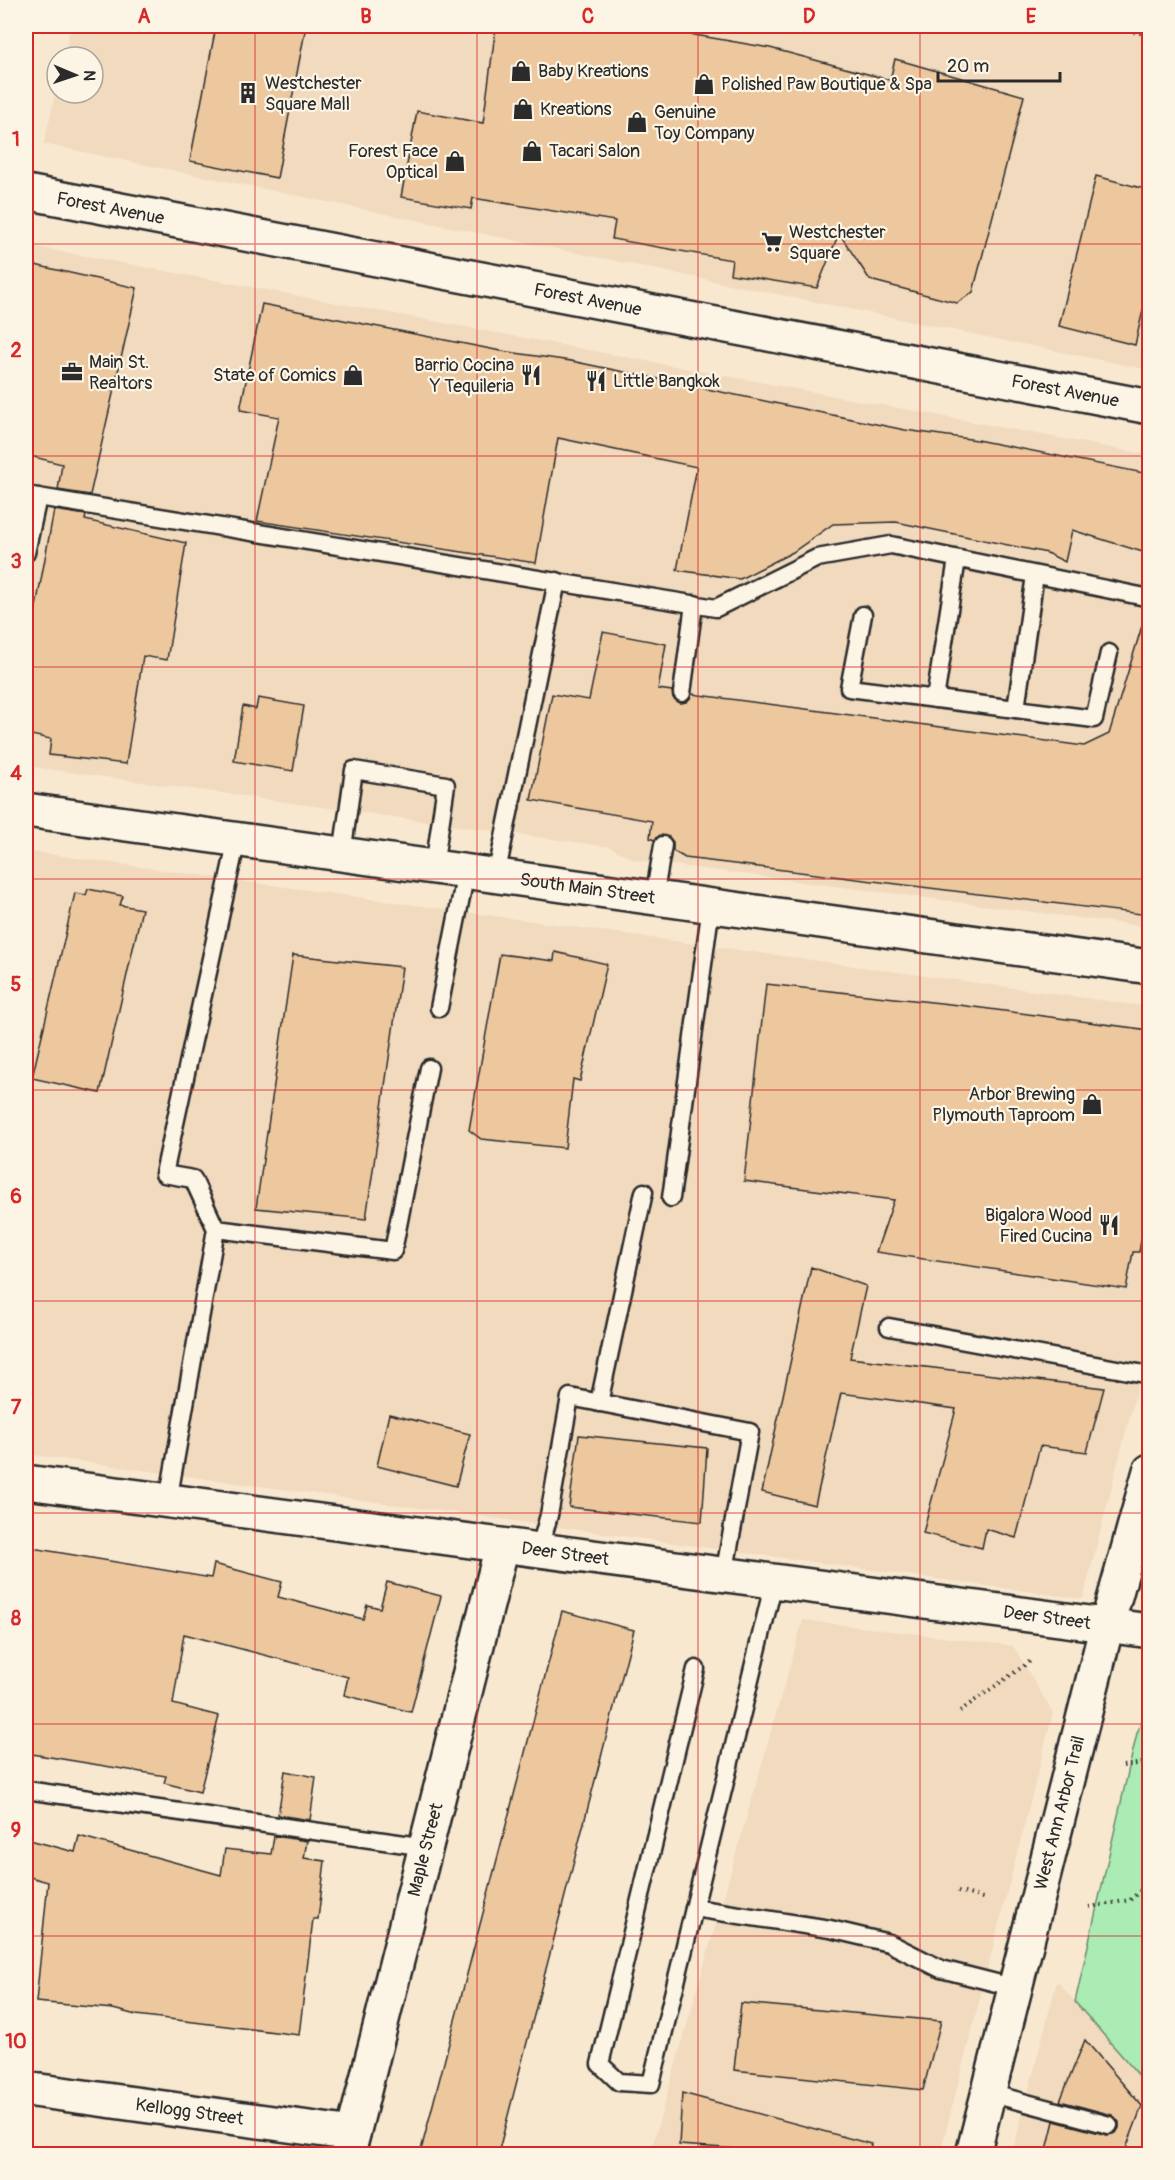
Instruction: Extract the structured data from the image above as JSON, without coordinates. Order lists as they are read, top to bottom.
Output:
{
  "streets": {
    "street": [
      "Forest Avenue",
      "South Main Street",
      "Deer Street",
      "West Ann Arbor Trail",
      "Maple Street",
      "Kellogg Street"
    ]
  },
  "crossings": [
    ["Deer Street", "West Ann Arbor Trail"],
    ["Deer Street", "Maple Street"],
    ["Maple Street", "Kellogg Street"]
  ],
  "places": {
    "shop": [
      "Baby Kreations",
      "Polished Paw Boutique & Spa",
      "Kreations",
      "Genuine Toy Company",
      "Tacari Salon",
      "Forest Face Optical",
      "State of Comics",
      "Arbor Brewing Plymouth Taproom"
    ],
    "building": ["Westchester Square Mall"],
    "supermarket": ["Westchester Square"],
    "office": ["Main St. Realtors"],
    "restaurant": ["Barrio Cocina Y Tequileria", "Little Bangkok", "Bigalora Wood Fired Cucina"]
  },
  "scale_bar": "20 m",
  "north": "right",
  "grid": {
    "columns": [
      "A",
      "B",
      "C",
      "D",
      "E"
    ],
    "rows": [
      "1",
      "2",
      "3",
      "4",
      "5",
      "6",
      "7",
      "8",
      "9",
      "10"
    ]
  }
}
